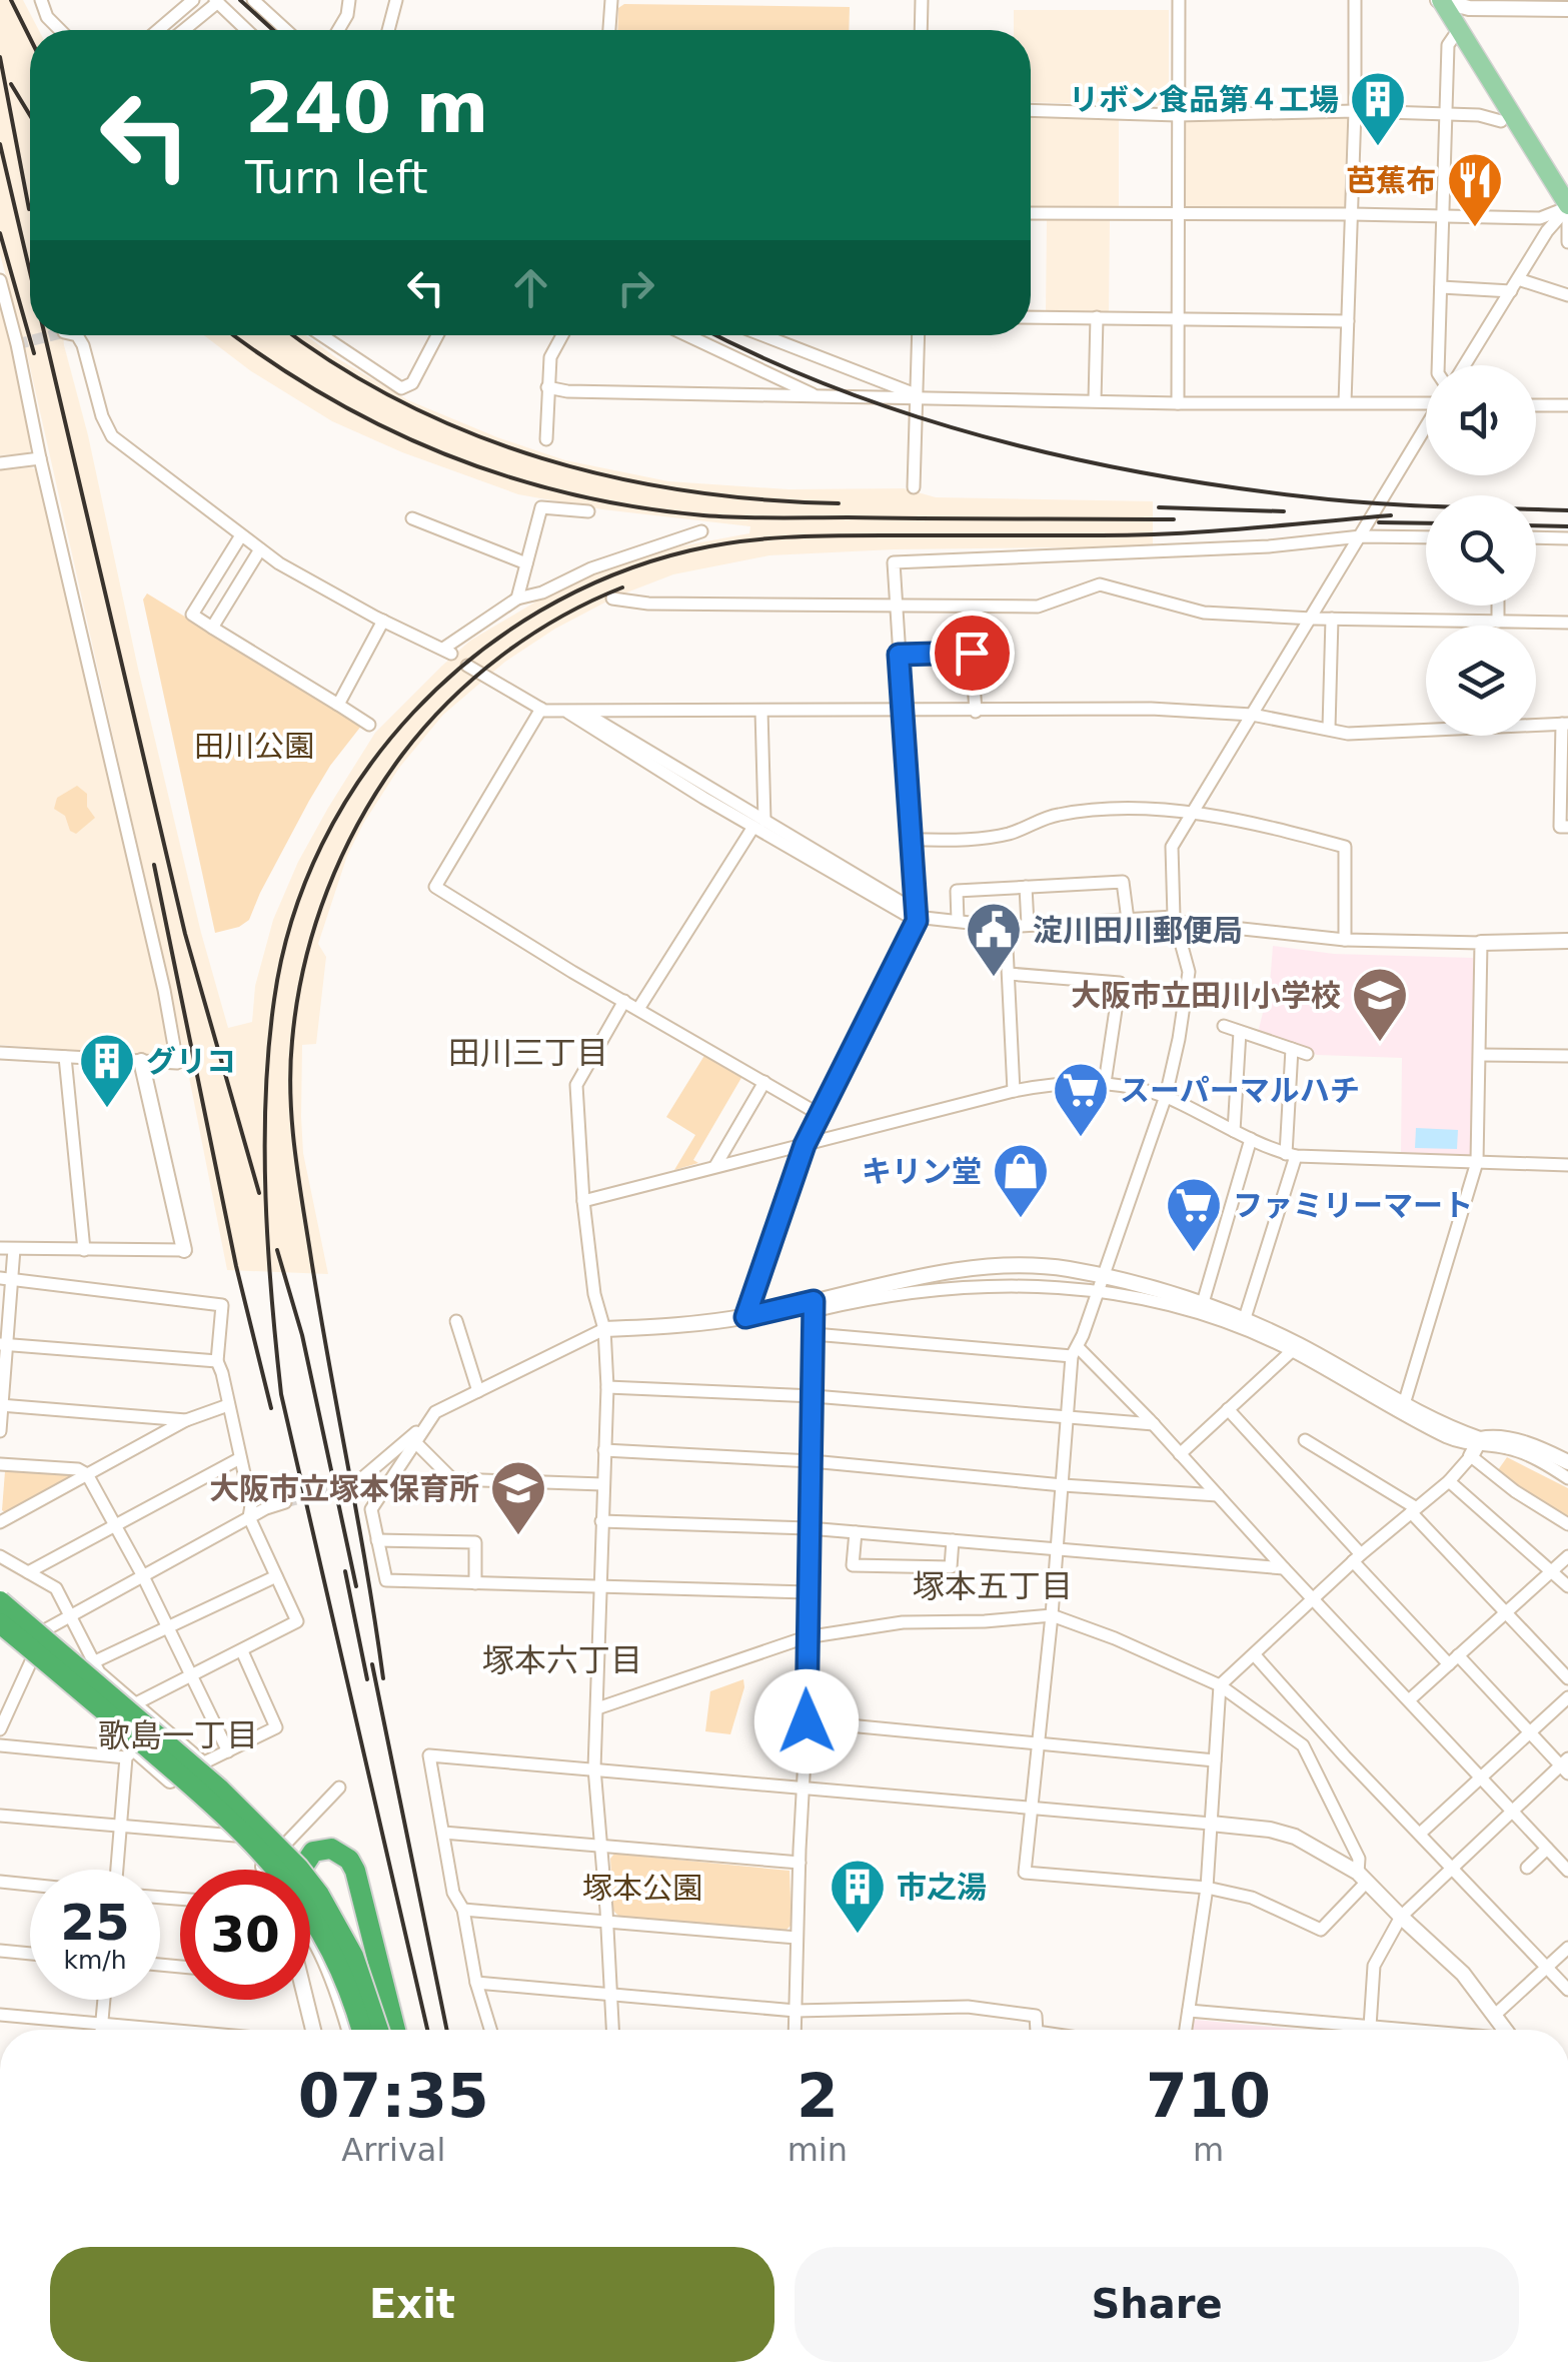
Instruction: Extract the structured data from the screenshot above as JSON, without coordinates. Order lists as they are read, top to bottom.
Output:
{
  "districts": [
    "田川三丁目",
    "塚本五丁目",
    "塚本六丁目",
    "歌島一丁目"
  ],
  "parks": ["田川公園", "塚本公園"],
  "places": {
    "building": ["リボン食品第４工場", "グリコ", "市之湯"],
    "restaurant": ["芭蕉布"],
    "public building": ["淀川田川郵便局"],
    "school or university": ["大阪市立田川小学校", "大阪市立塚本保育所"],
    "supermarket": ["スーパーマルハチ", "ファミリーマート"],
    "shop": ["キリン堂"]
  },
  "page": {
    "turn": ["240 m", "Turn left"],
    "speed": "25 km/h",
    "limit": "30",
    "eta": [
      "07:35",
      "Arrival",
      "2",
      "min",
      "710",
      "m"
    ],
    "buttons": ["Exit", "Share"]
  }
}
